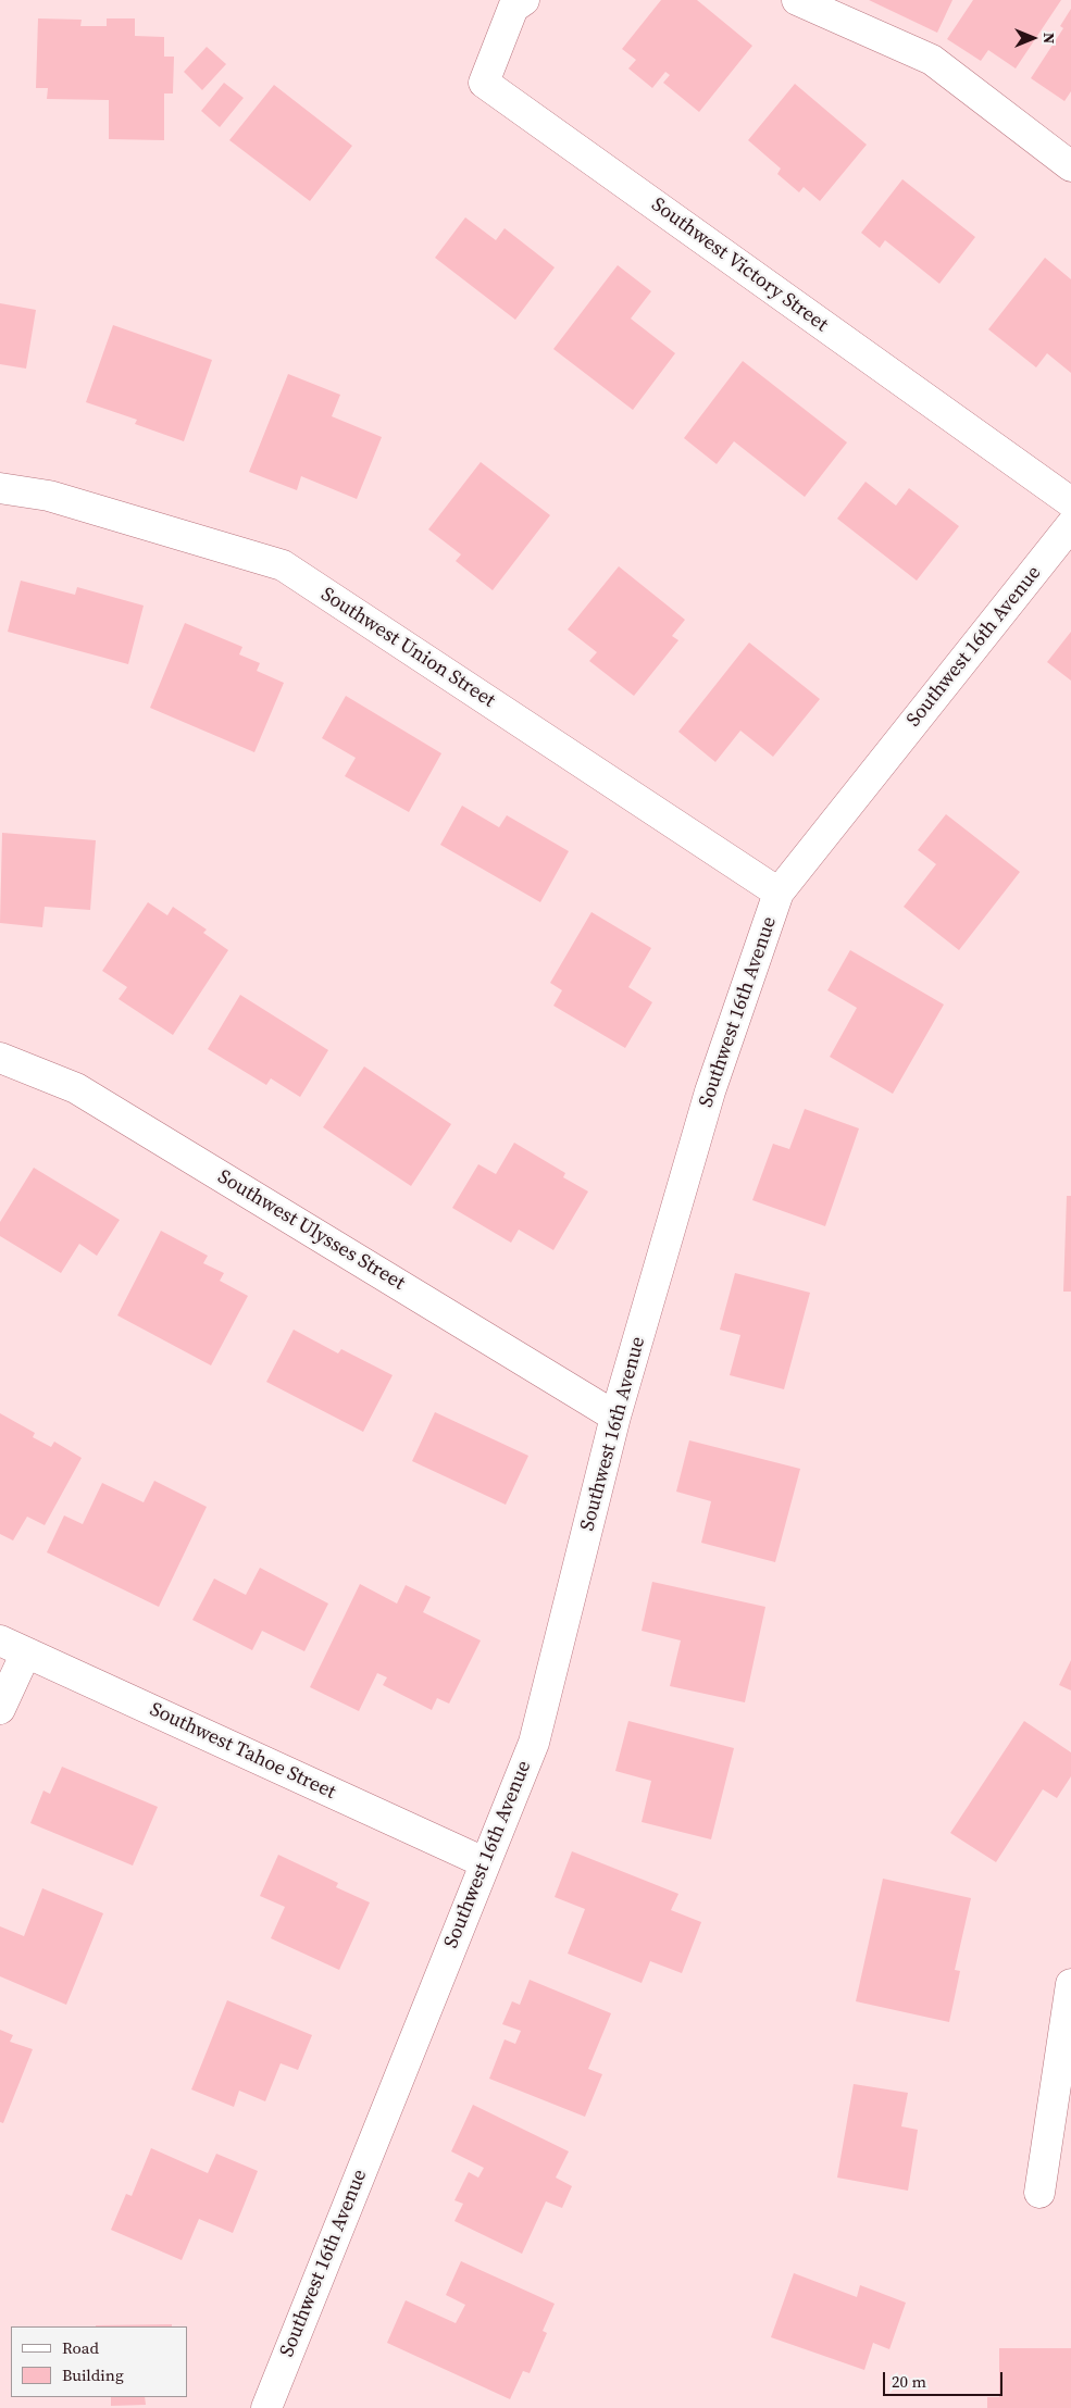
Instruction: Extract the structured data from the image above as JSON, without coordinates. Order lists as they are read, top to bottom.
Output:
{
  "streets": {
    "street": [
      "Southwest Victory Street",
      "Southwest 16th Avenue",
      "Southwest Union Street",
      "Southwest Ulysses Street",
      "Southwest Tahoe Street"
    ]
  },
  "crossings": [
    ["Southwest 16th Avenue", "Southwest Union Street"],
    ["Southwest 16th Avenue", "Southwest Ulysses Street"],
    ["Southwest 16th Avenue", "Southwest Tahoe Street"]
  ],
  "legend": ["Road", "Building"],
  "scale_bar": "20 m",
  "north": "right"
}
